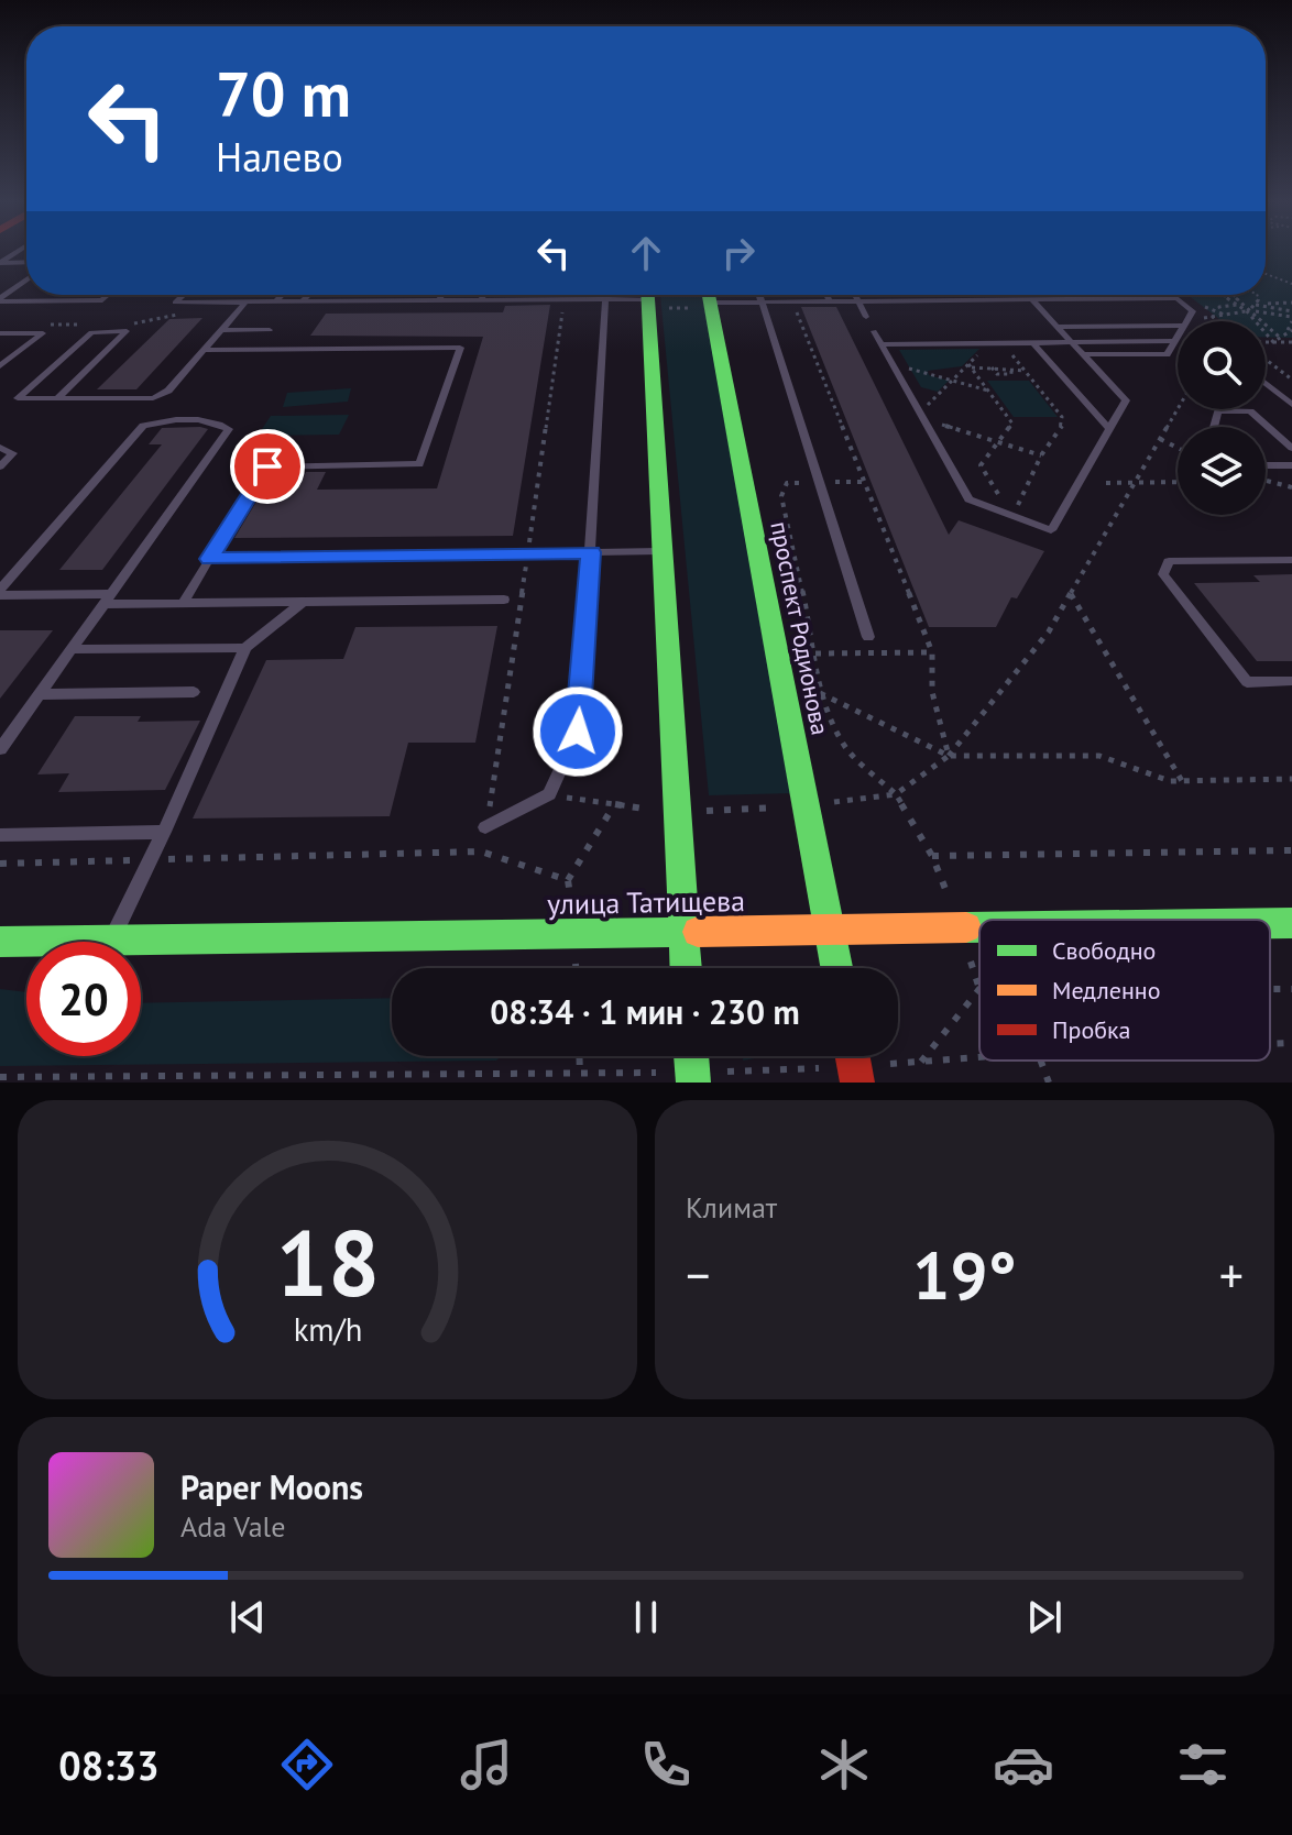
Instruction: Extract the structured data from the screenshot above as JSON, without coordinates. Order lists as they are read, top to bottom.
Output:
{
  "streets": {
    "street": ["проспект Родионова", "улица Татищева"]
  },
  "crossings": [
    ["проспект Родионова", "улица Татищева"]
  ],
  "legend": ["Свободно", "Медленно", "Пробка"],
  "page": {
    "turn": ["70 m", "Налево"],
    "limit": "20",
    "trip": "08:34 · 1 мин · 230 m",
    "tile": "Климат",
    "heat": ["−", "19°", "+"],
    "song": ["Paper Moons", "Ada Vale"],
    "tabs": "08:33",
    "gauge": ["18", "km/h"]
  }
}
